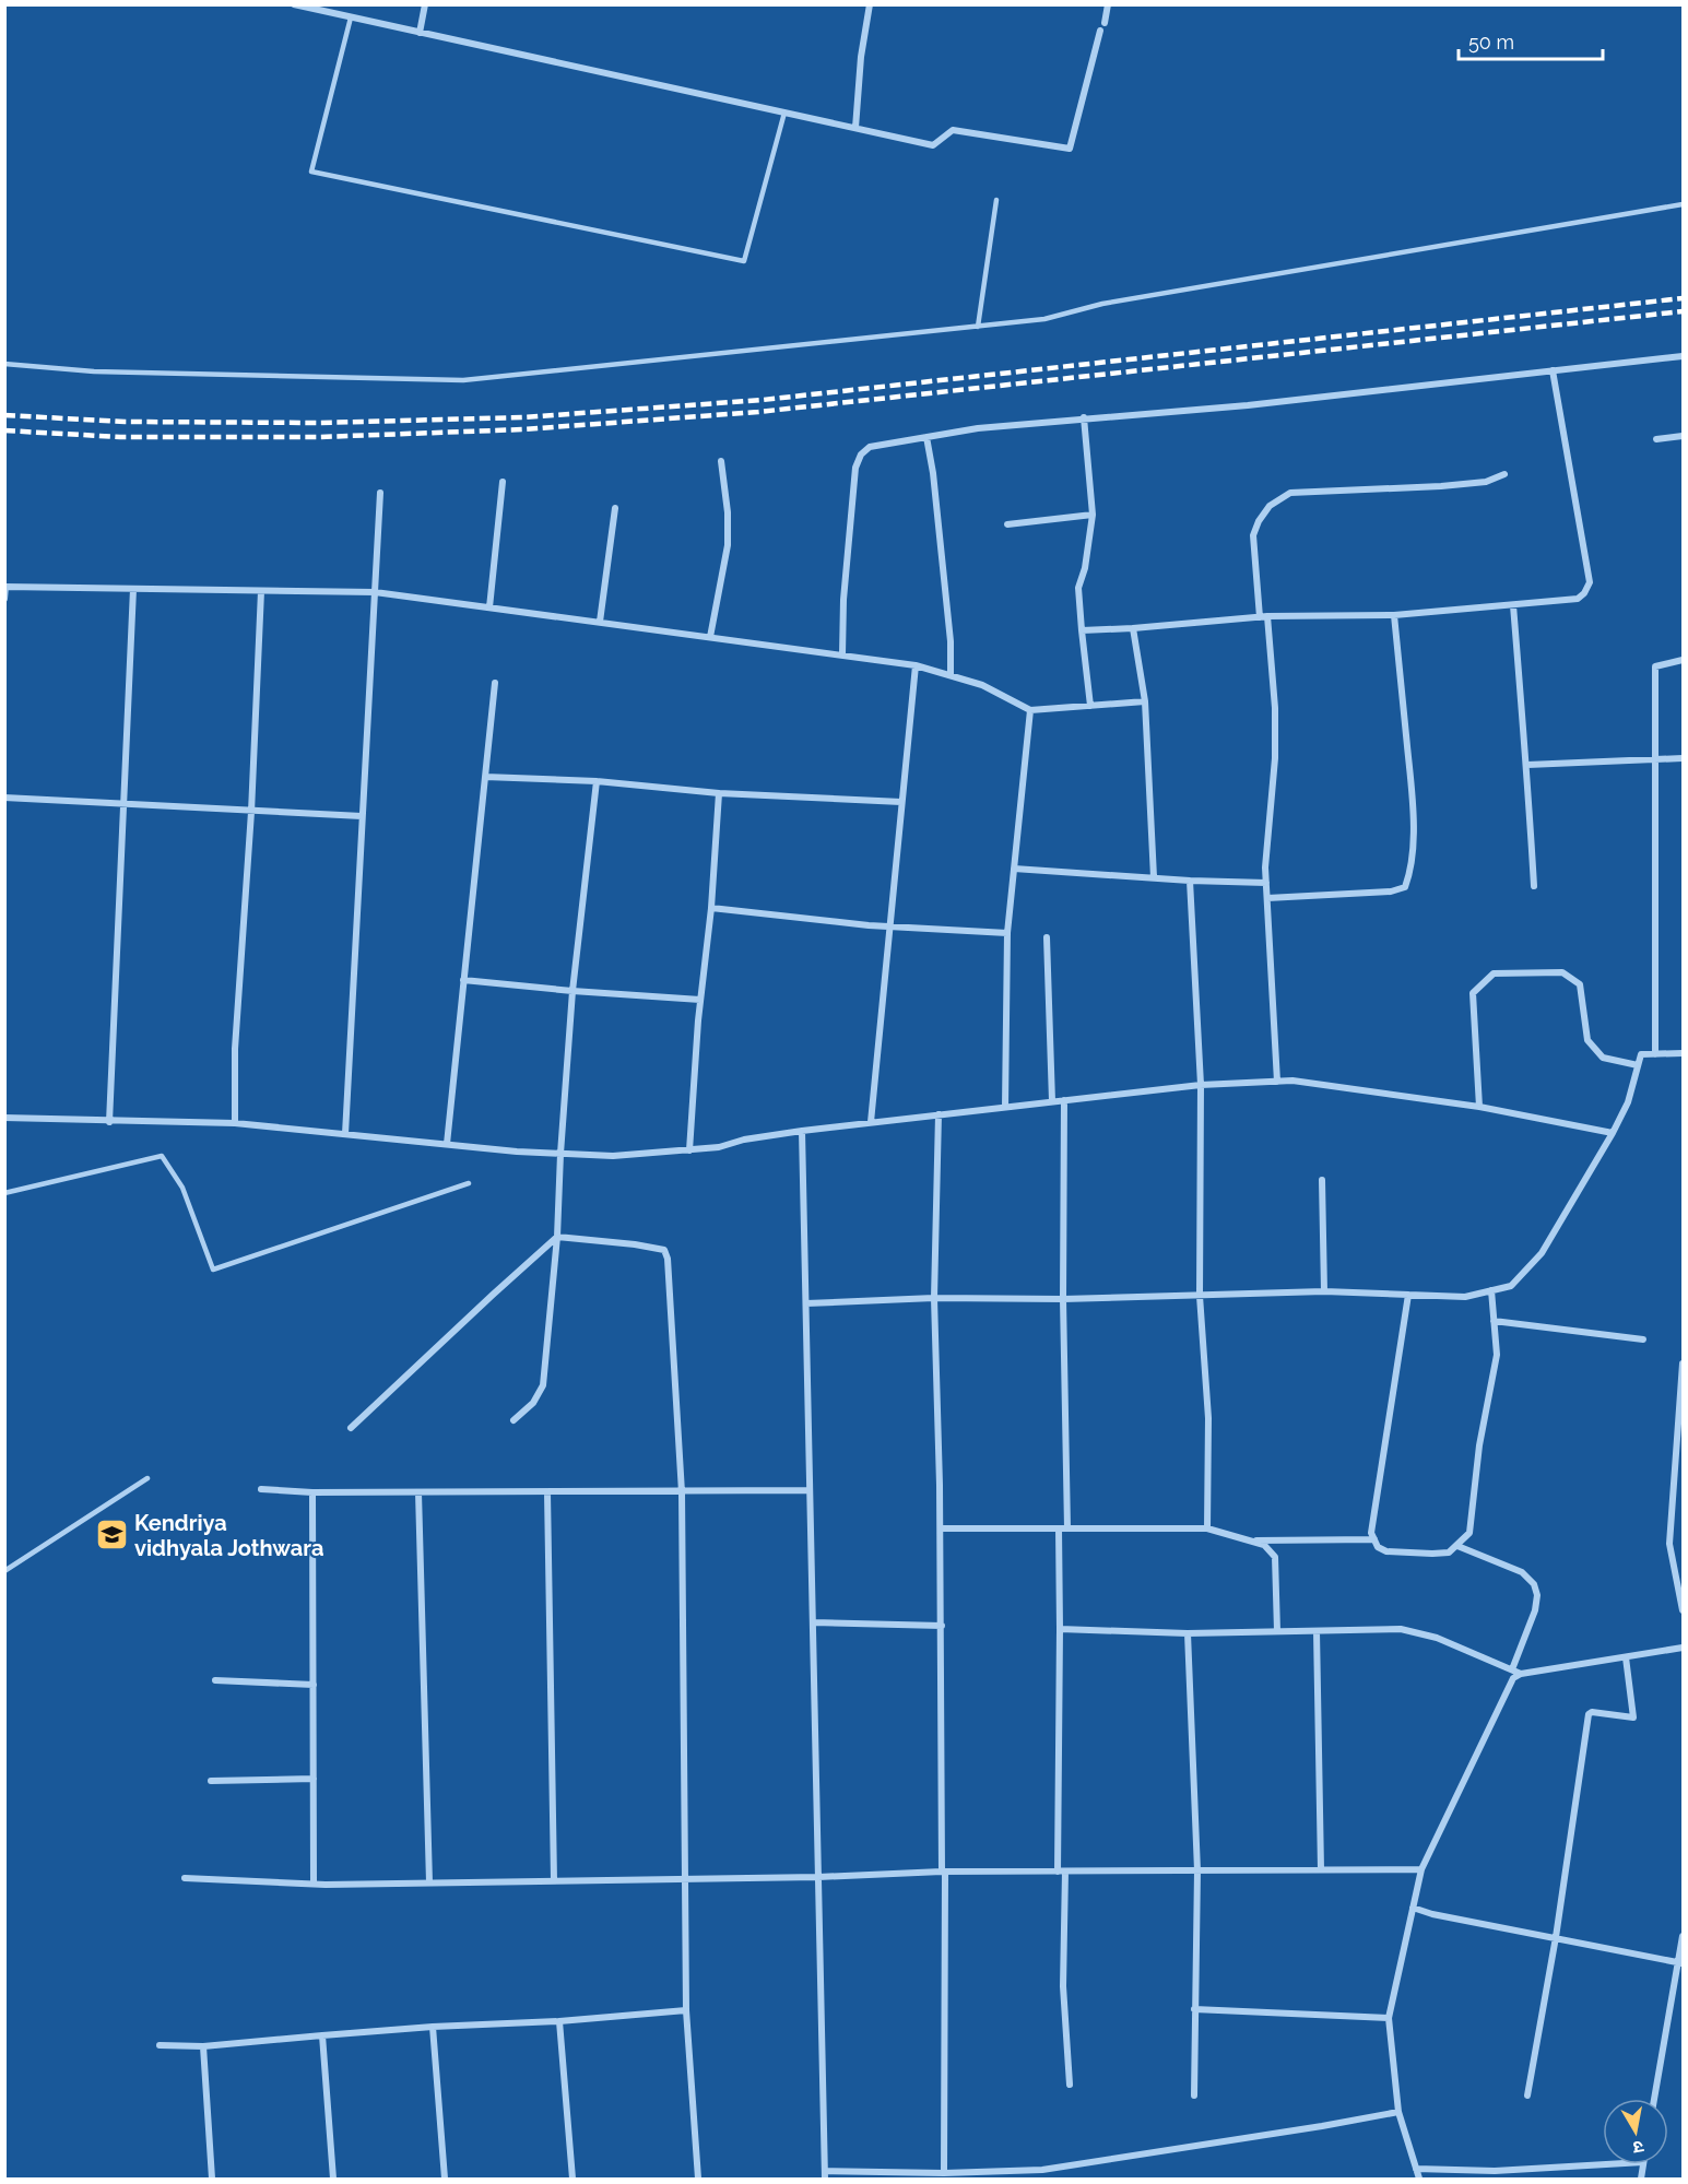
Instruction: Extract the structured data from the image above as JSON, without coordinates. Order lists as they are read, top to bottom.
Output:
{
  "places": {
    "school or university": ["Kendriya vidhyala Jothwara"]
  },
  "scale_bar": "50 m",
  "north": "bottom"
}
